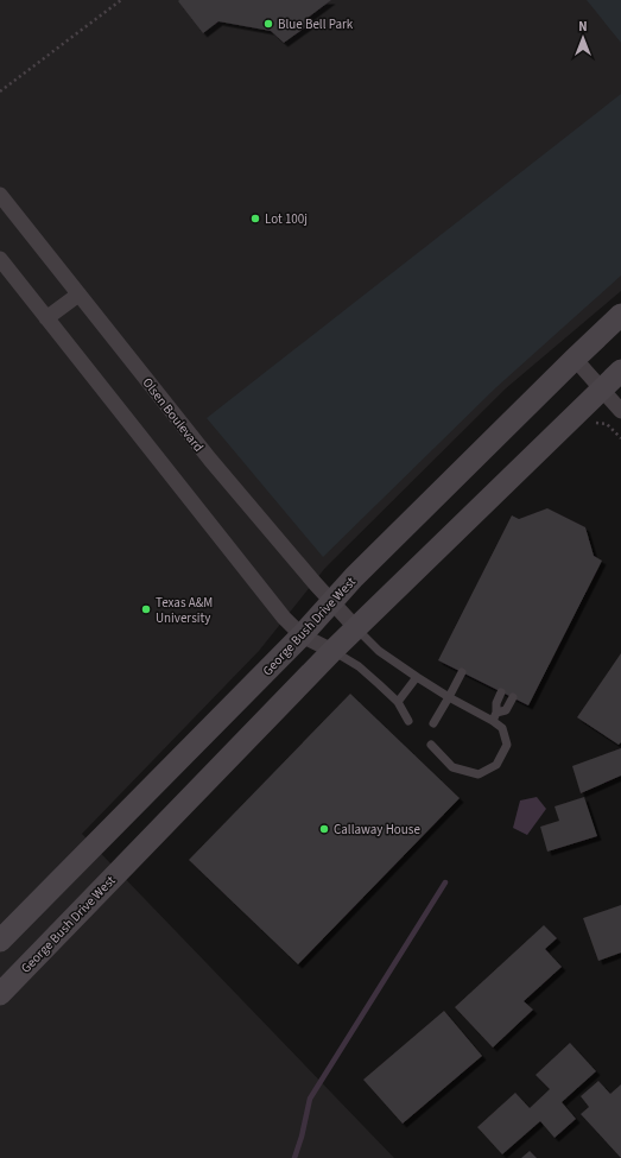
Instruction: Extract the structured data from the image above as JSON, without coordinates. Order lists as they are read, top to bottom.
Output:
{
  "streets": {
    "main road": ["George Bush Drive West"],
    "street": ["Olsen Boulevard"]
  },
  "crossings": [
    ["Olsen Boulevard", "George Bush Drive West"]
  ],
  "places": [
    "Blue Bell Park",
    "Lot 100j",
    "Texas A&M University",
    "Callaway House"
  ],
  "north": "top"
}
